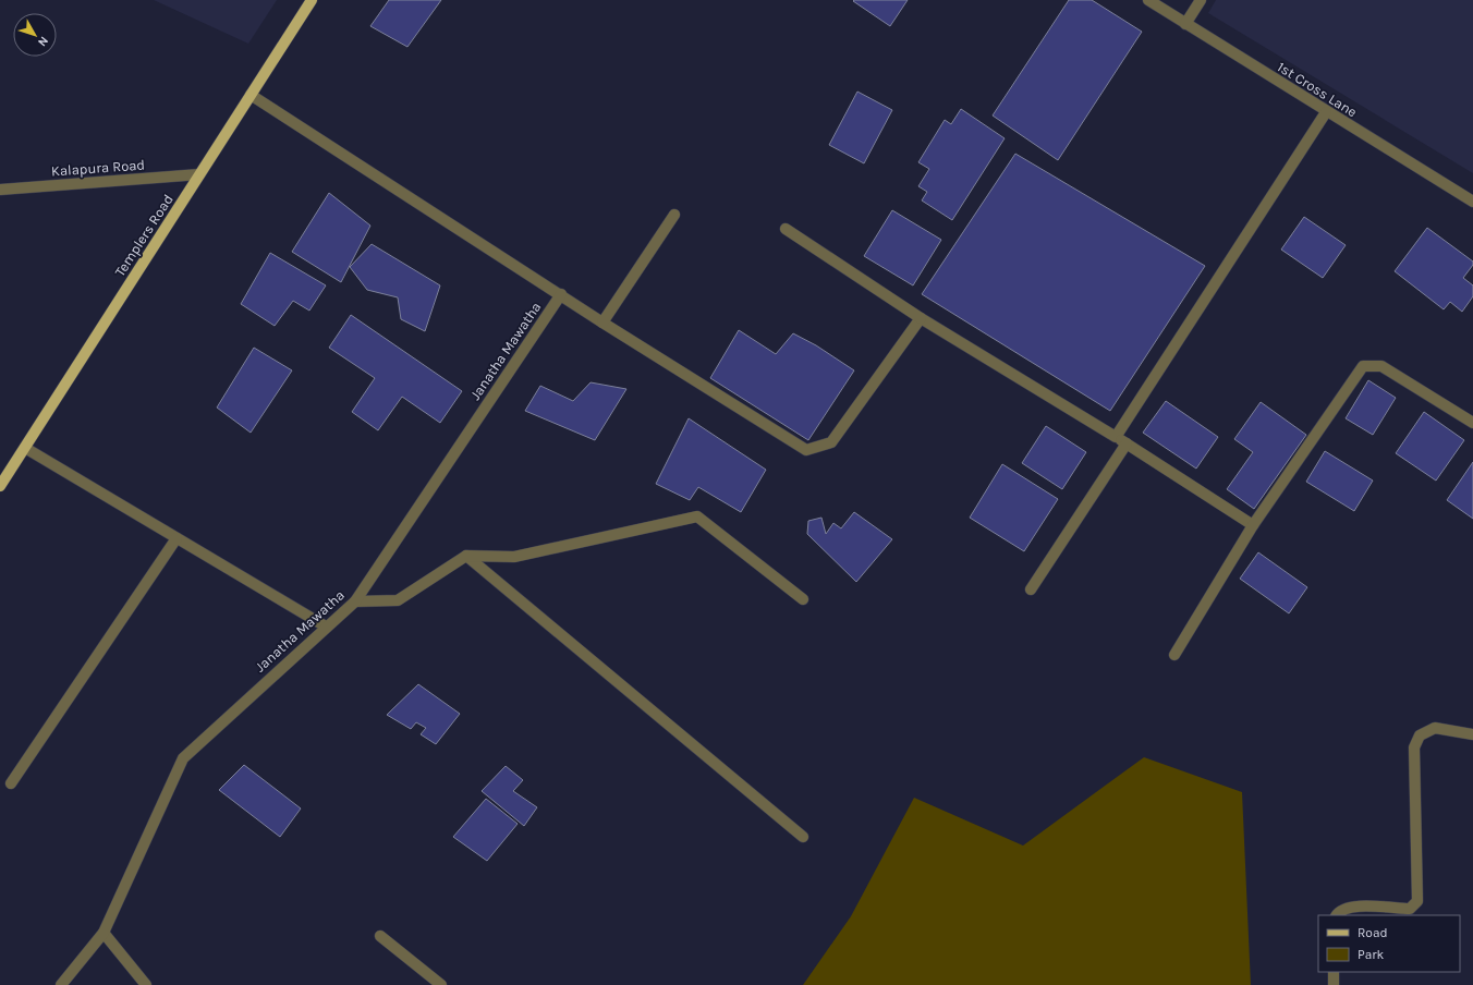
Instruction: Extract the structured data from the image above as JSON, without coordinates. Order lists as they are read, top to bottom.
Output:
{
  "streets": {
    "main road": ["Templers Road"],
    "street": ["1st Cross Lane", "Kalapura Road", "Janatha Mawatha"]
  },
  "crossings": [
    ["Kalapura Road", "Templers Road"]
  ],
  "legend": ["Road", "Park"],
  "north": "bottom right"
}
